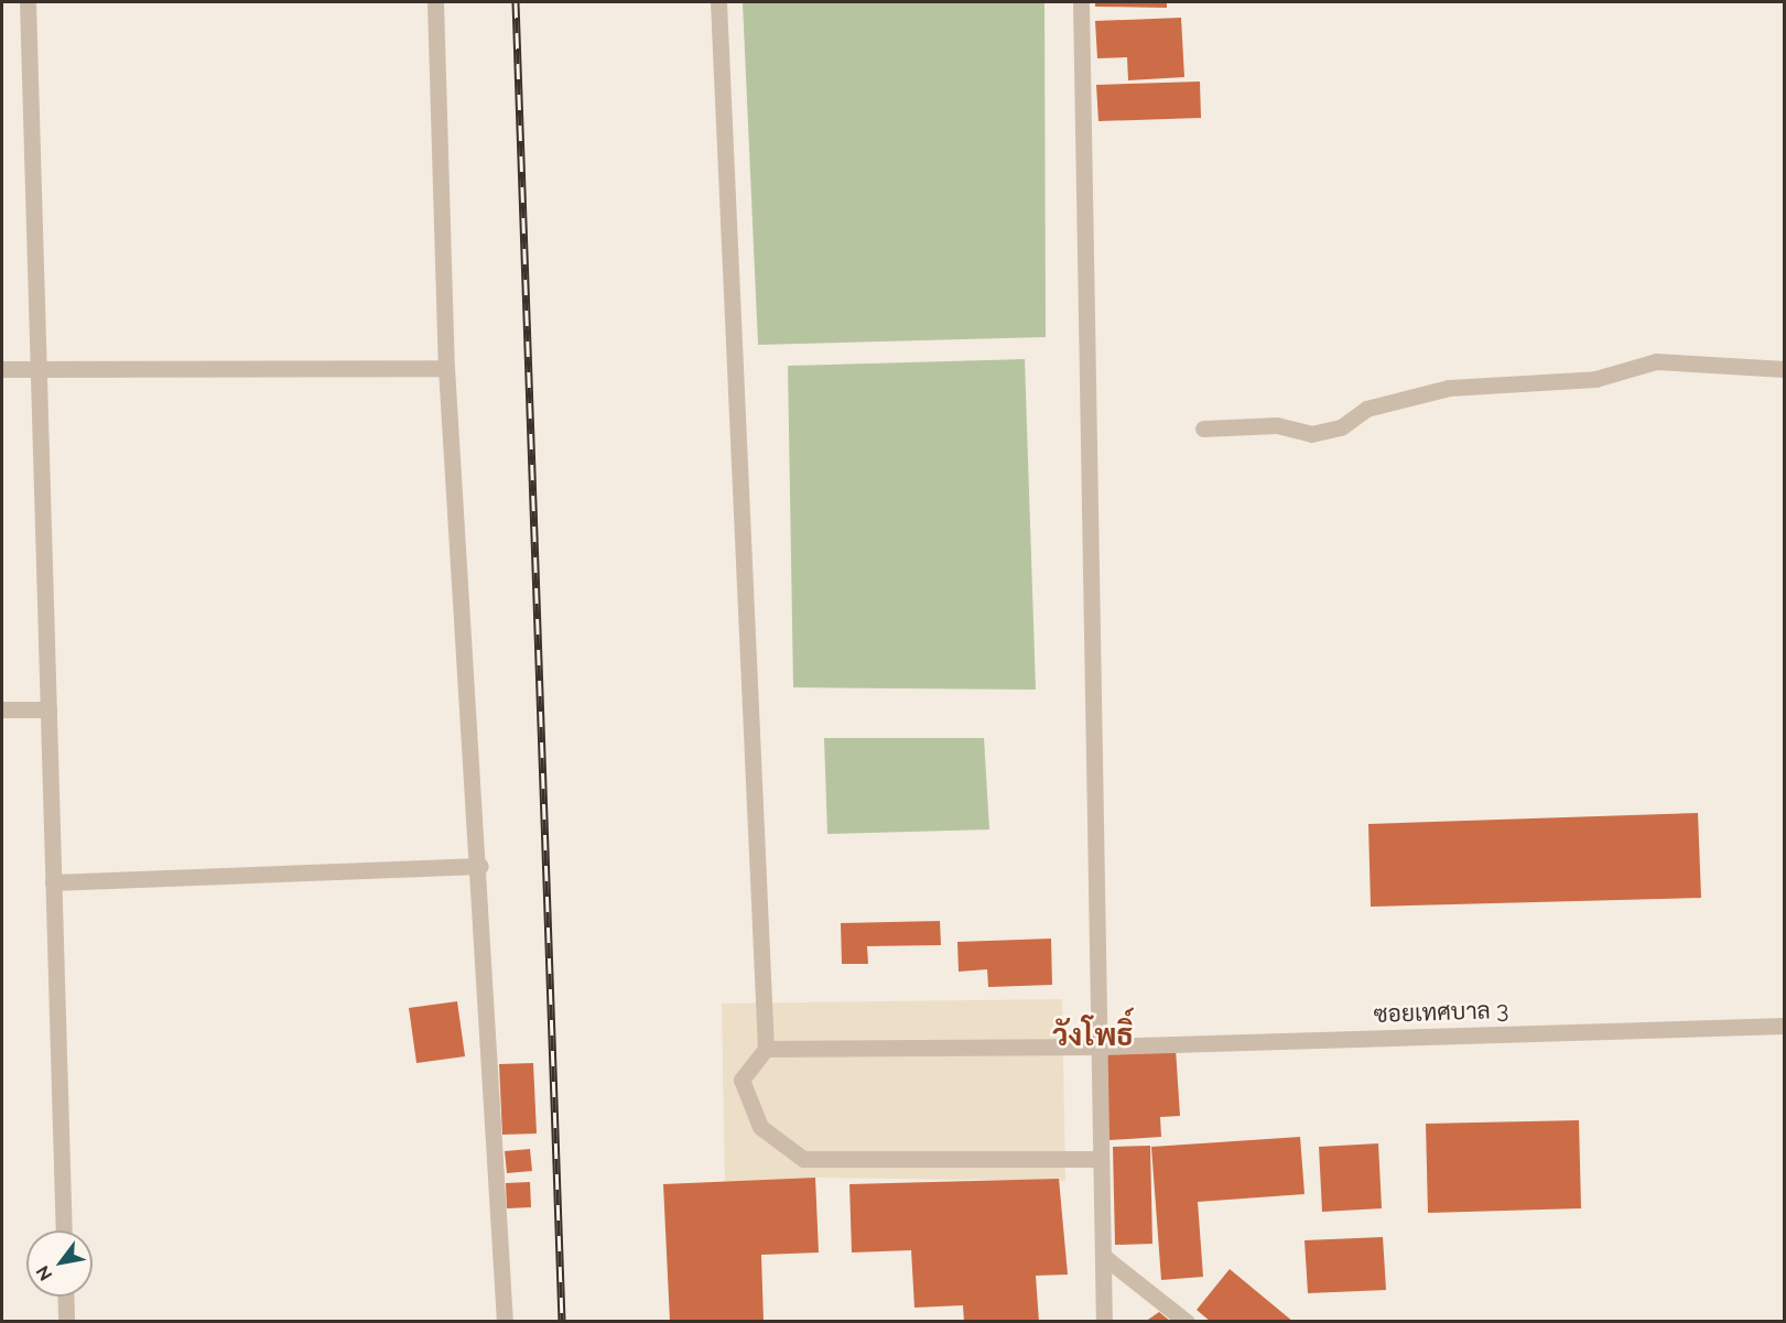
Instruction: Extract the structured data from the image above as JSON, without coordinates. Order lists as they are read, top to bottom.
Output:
{
  "streets": {
    "street": ["ซอยเทศบาล 3"]
  },
  "districts": ["วังโพธิ์"],
  "north": "bottom left"
}
